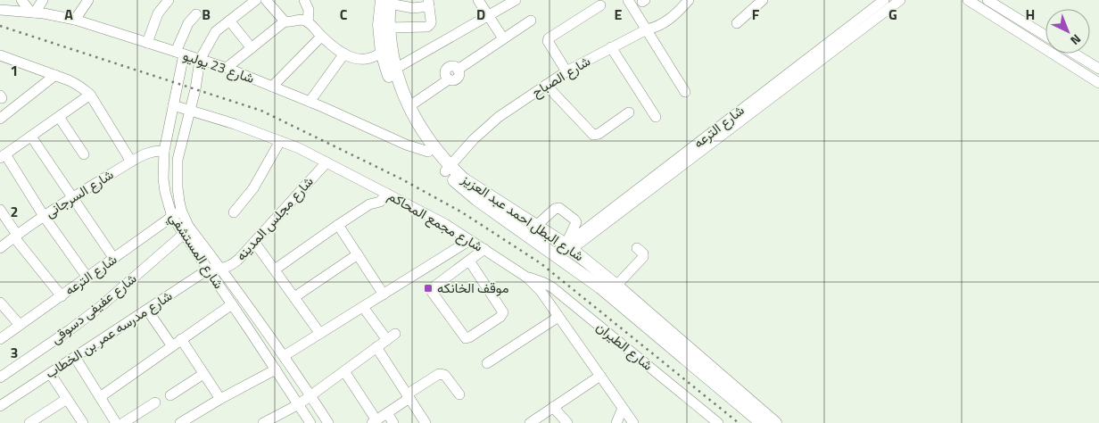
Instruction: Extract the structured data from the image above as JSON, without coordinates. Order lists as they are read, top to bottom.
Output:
{
  "streets": {
    "main road": ["شارع البطل احمد عبد العزيز"],
    "street": [
      "شارع 23 يوليو",
      "شارع الصباح",
      "شارع الترعه",
      "شارع السرجانى",
      "شارع مجلس المدينه",
      "شارع مجمع المحاكم",
      "شارع المستشفي",
      "شارع عفيفى دسوقى",
      "شارع مدرسه عمر بن الخطاب",
      "شارع الطيران"
    ]
  },
  "crossings": [
    ["شارع 23 يوليو", "شارع البطل احمد عبد العزيز"],
    ["شارع 23 يوليو", "شارع المستشفي"],
    ["شارع الصباح", "شارع البطل احمد عبد العزيز"],
    ["شارع الترعه", "شارع البطل احمد عبد العزيز"],
    ["شارع الترعه", "شارع المستشفي"],
    ["شارع السرجانى", "شارع المستشفي"],
    ["شارع مجلس المدينه", "شارع مجمع المحاكم"],
    ["شارع مجلس المدينه", "شارع المستشفي"],
    ["شارع مجلس المدينه", "شارع مدرسه عمر بن الخطاب"],
    ["شارع مجمع المحاكم", "شارع المستشفي"],
    ["شارع مجمع المحاكم", "شارع الطيران"],
    ["شارع المستشفي", "شارع عفيفى دسوقى"],
    ["شارع المستشفي", "شارع مدرسه عمر بن الخطاب"]
  ],
  "places": {
    "transit": ["موقف الخانكه"]
  },
  "north": "bottom right",
  "grid": {
    "columns": [
      "A",
      "B",
      "C",
      "D",
      "E",
      "F",
      "G",
      "H"
    ],
    "rows": ["1", "2", "3"]
  }
}
